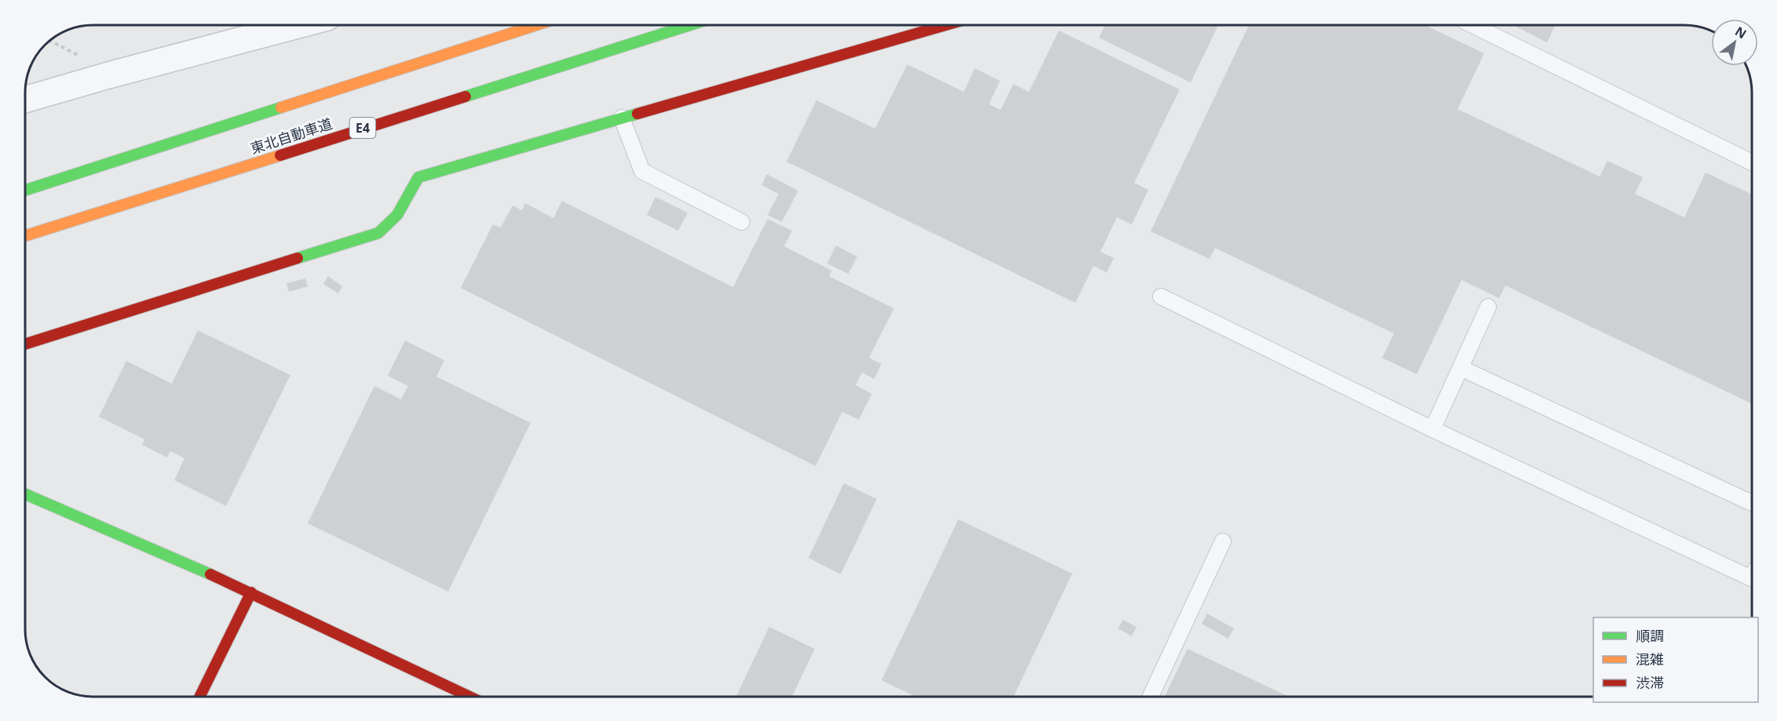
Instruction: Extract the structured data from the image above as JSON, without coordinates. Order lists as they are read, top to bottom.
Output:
{
  "streets": {
    "main road": ["E4", "東北自動車道"]
  },
  "legend": ["順調", "混雑", "渋滞"],
  "north": "top right"
}
